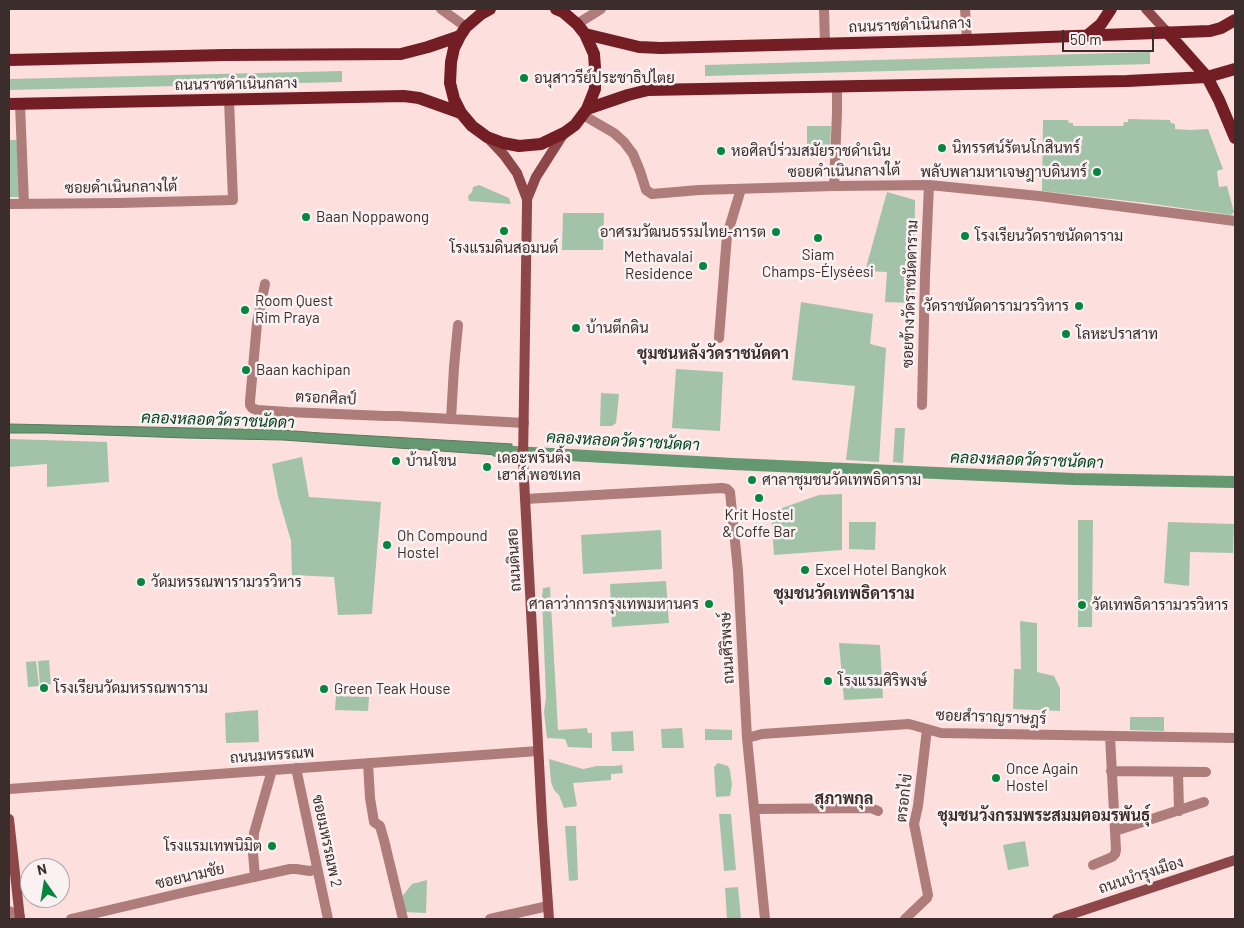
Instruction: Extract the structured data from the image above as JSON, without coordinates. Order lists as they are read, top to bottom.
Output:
{
  "streets": {
    "main road": ["ถนนราชดำเนินกลาง", "ถนนดินสอ", "ถนนบำรุงเมือง"],
    "street": [
      "ซอยดำเนินกลางใต้",
      "ซอยข้างวัดราชนัดดาราม",
      "ตรอกศิลป์",
      "ถนนศิริพงษ์",
      "ซอยสำราญราษฎร์",
      "ถนนมหรรณพ",
      "ตรอกไข่",
      "ซอยมหรรณพ 2",
      "ซอยนามชัย"
    ]
  },
  "crossings": [
    ["ถนนราชดำเนินกลาง", "ซอยดำเนินกลางใต้"],
    ["ซอยดำเนินกลางใต้", "ซอยข้างวัดราชนัดดาราม"],
    ["ตรอกศิลป์", "ถนนดินสอ"],
    ["ถนนดินสอ", "ถนนศิริพงษ์"],
    ["ถนนดินสอ", "ถนนมหรรณพ"],
    ["ถนนศิริพงษ์", "ซอยสำราญราษฎร์"],
    ["ซอยสำราญราษฎร์", "ตรอกไข่"],
    ["ถนนมหรรณพ", "ซอยมหรรณพ 2"],
    ["ซอยมหรรณพ 2", "ซอยนามชัย"]
  ],
  "districts": [
    "ชุมชนหลังวัดราชนัดดา",
    "ชุมชนวัดเทพธิดาราม",
    "สุภาพกุล",
    "ชุมชนวังกรมพระสมมตอมรพันธุ์"
  ],
  "water": ["คลองหลอดวัดราชนัดดา"],
  "places": [
    "อนุสาวรีย์ประชาธิปไตย",
    "นิทรรศน์รัตนโกสินทร์",
    "หอศิลป์ร่วมสมัยราชดำเนิน",
    "พลับพลามหาเจษฎาบดินทร์",
    "Baan Noppawong",
    "โรงแรมดินสอมนต์",
    "อาศรมวัฒนธรรมไทย-ภารต",
    "โรงเรียนวัดราชนัดดาราม",
    "Siam Champs-Élyséesi",
    "Methavalai Residence",
    "วัดราชนัดดารามวรวิหาร",
    "Room Quest Rim Praya",
    "บ้านตึกดิน",
    "โลหะปราสาท",
    "Baan kachipan",
    "บ้านโขน",
    "เดอะพรินติ้ง เฮาส์ พอชเทล",
    "ศาลาชุมชนวัดเทพธิดาราม",
    "Krit Hostel & Coffe Bar",
    "Oh Compound Hostel",
    "Excel Hotel Bangkok",
    "วัดมหรรณพารามวรวิหาร",
    "ศาลาว่าการกรุงเทพมหานคร",
    "วัดเทพธิดารามวรวิหาร",
    "โรงแรมศิริพงษ์",
    "โรงเรียนวัดมหรรณพาราม",
    "Green Teak House",
    "Once Again Hostel",
    "โรงแรมเทพนิมิต"
  ],
  "scale_bar": "50 m",
  "north": "top"
}
